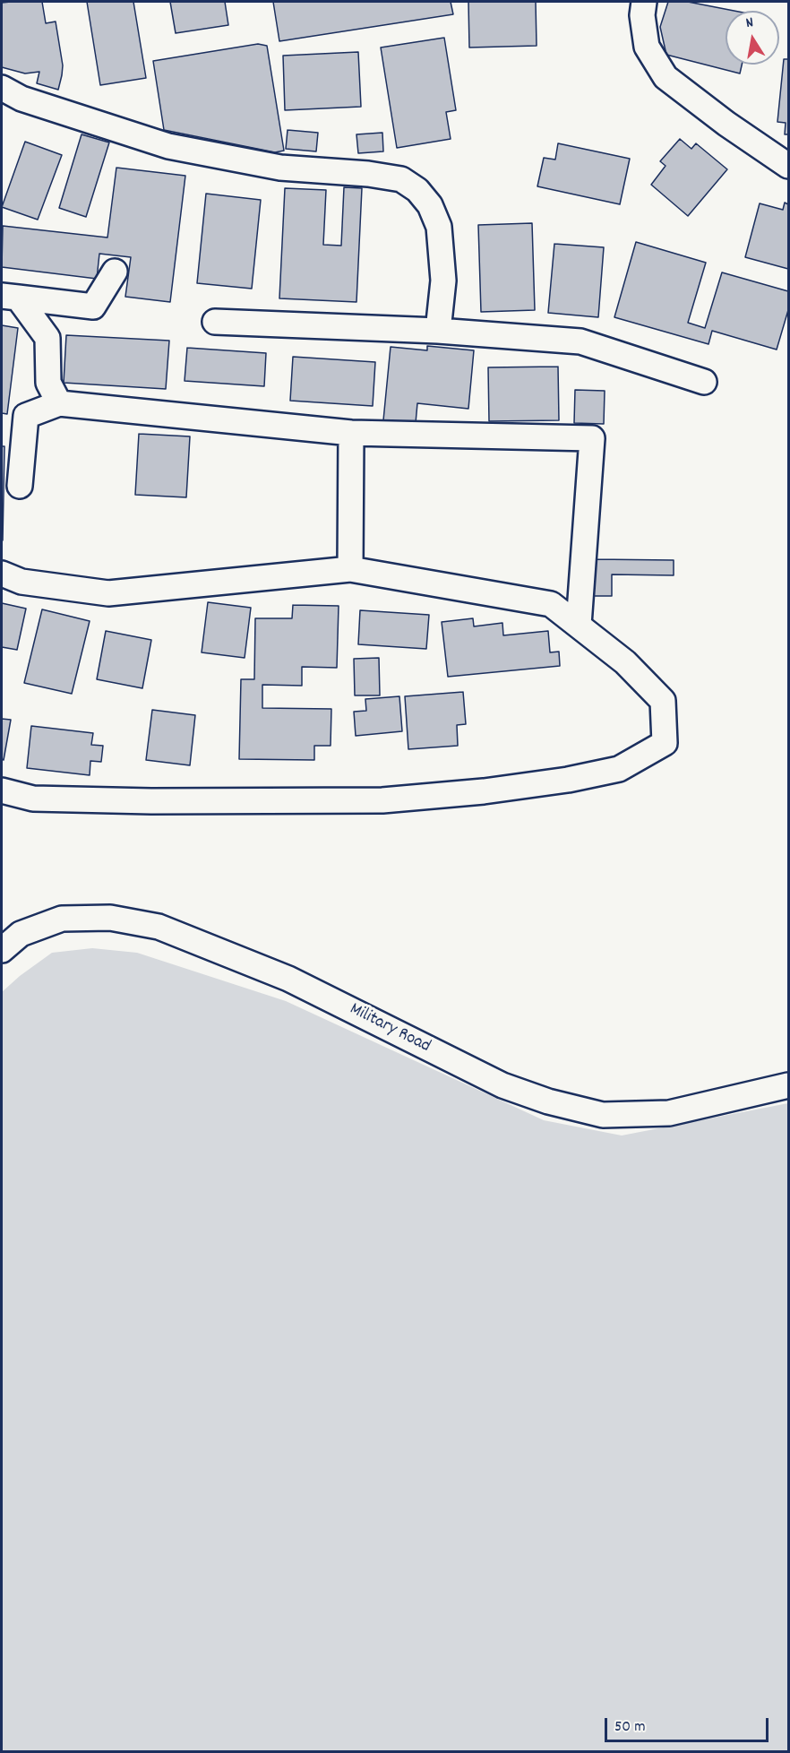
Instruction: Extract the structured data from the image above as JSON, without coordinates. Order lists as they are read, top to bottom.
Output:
{
  "streets": {
    "street": ["Military Road"]
  },
  "scale_bar": "50 m",
  "north": "top"
}
